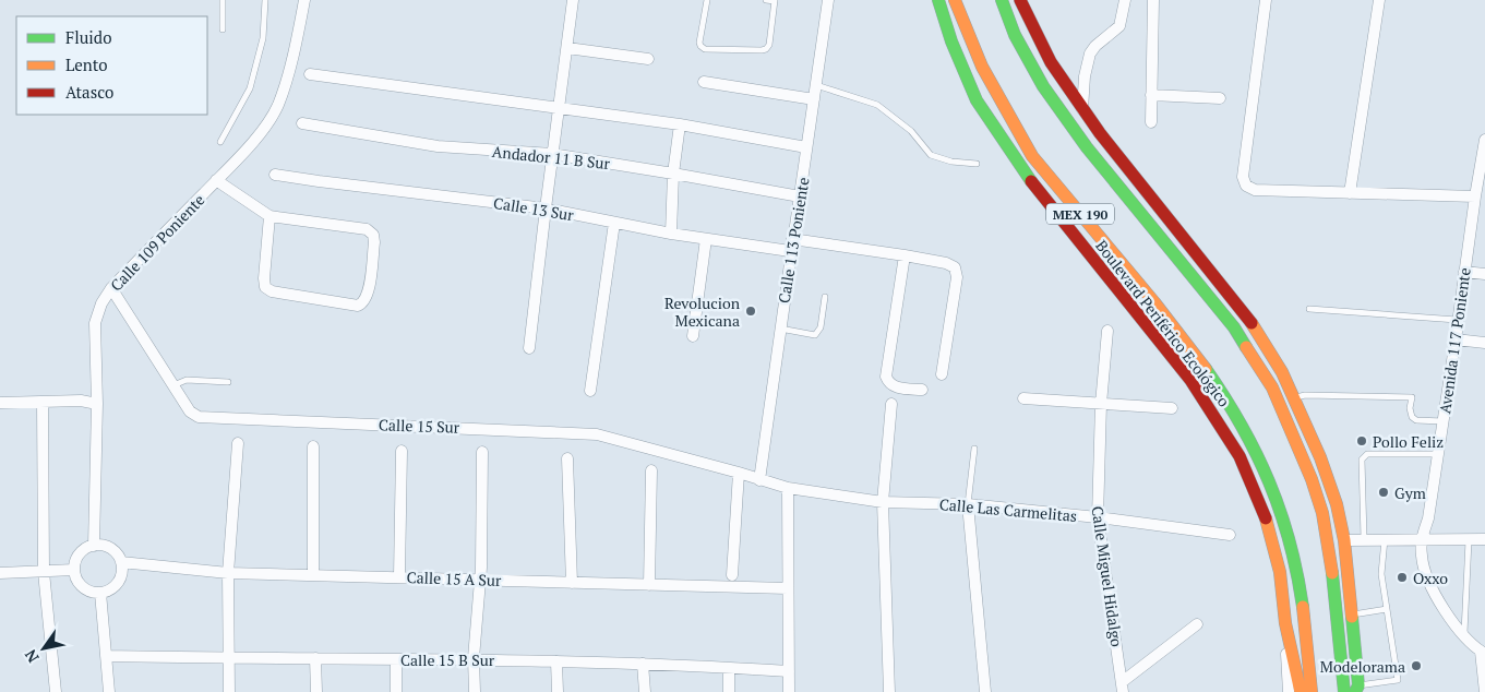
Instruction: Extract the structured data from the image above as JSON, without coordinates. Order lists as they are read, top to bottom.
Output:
{
  "streets": {
    "main road": ["MEX 190", "Boulevard Periférico Ecológico"],
    "street": [
      "Andador 11 B Sur",
      "Calle 13 Sur",
      "Calle 113 Poniente",
      "Calle 109 Poniente",
      "Avenida 117 Poniente",
      "Calle 15 Sur",
      "Calle Las Carmelitas",
      "Calle Miguel Hidalgo",
      "Calle 15 A Sur",
      "Calle 15 B Sur"
    ]
  },
  "crossings": [
    ["Andador 11 B Sur", "Calle 113 Poniente"],
    ["Calle 13 Sur", "Calle 113 Poniente"],
    ["Calle 113 Poniente", "Calle 15 Sur"],
    ["Calle 109 Poniente", "Calle 15 Sur"],
    ["Calle 109 Poniente", "Calle 15 A Sur"],
    ["Calle 15 Sur", "Calle Las Carmelitas"],
    ["Calle Las Carmelitas", "Calle Miguel Hidalgo"]
  ],
  "places": [
    "Revolucion Mexicana",
    "Pollo Feliz",
    "Gym",
    "Oxxo",
    "Modelorama"
  ],
  "legend": ["Fluido", "Lento", "Atasco"],
  "north": "bottom left"
}
